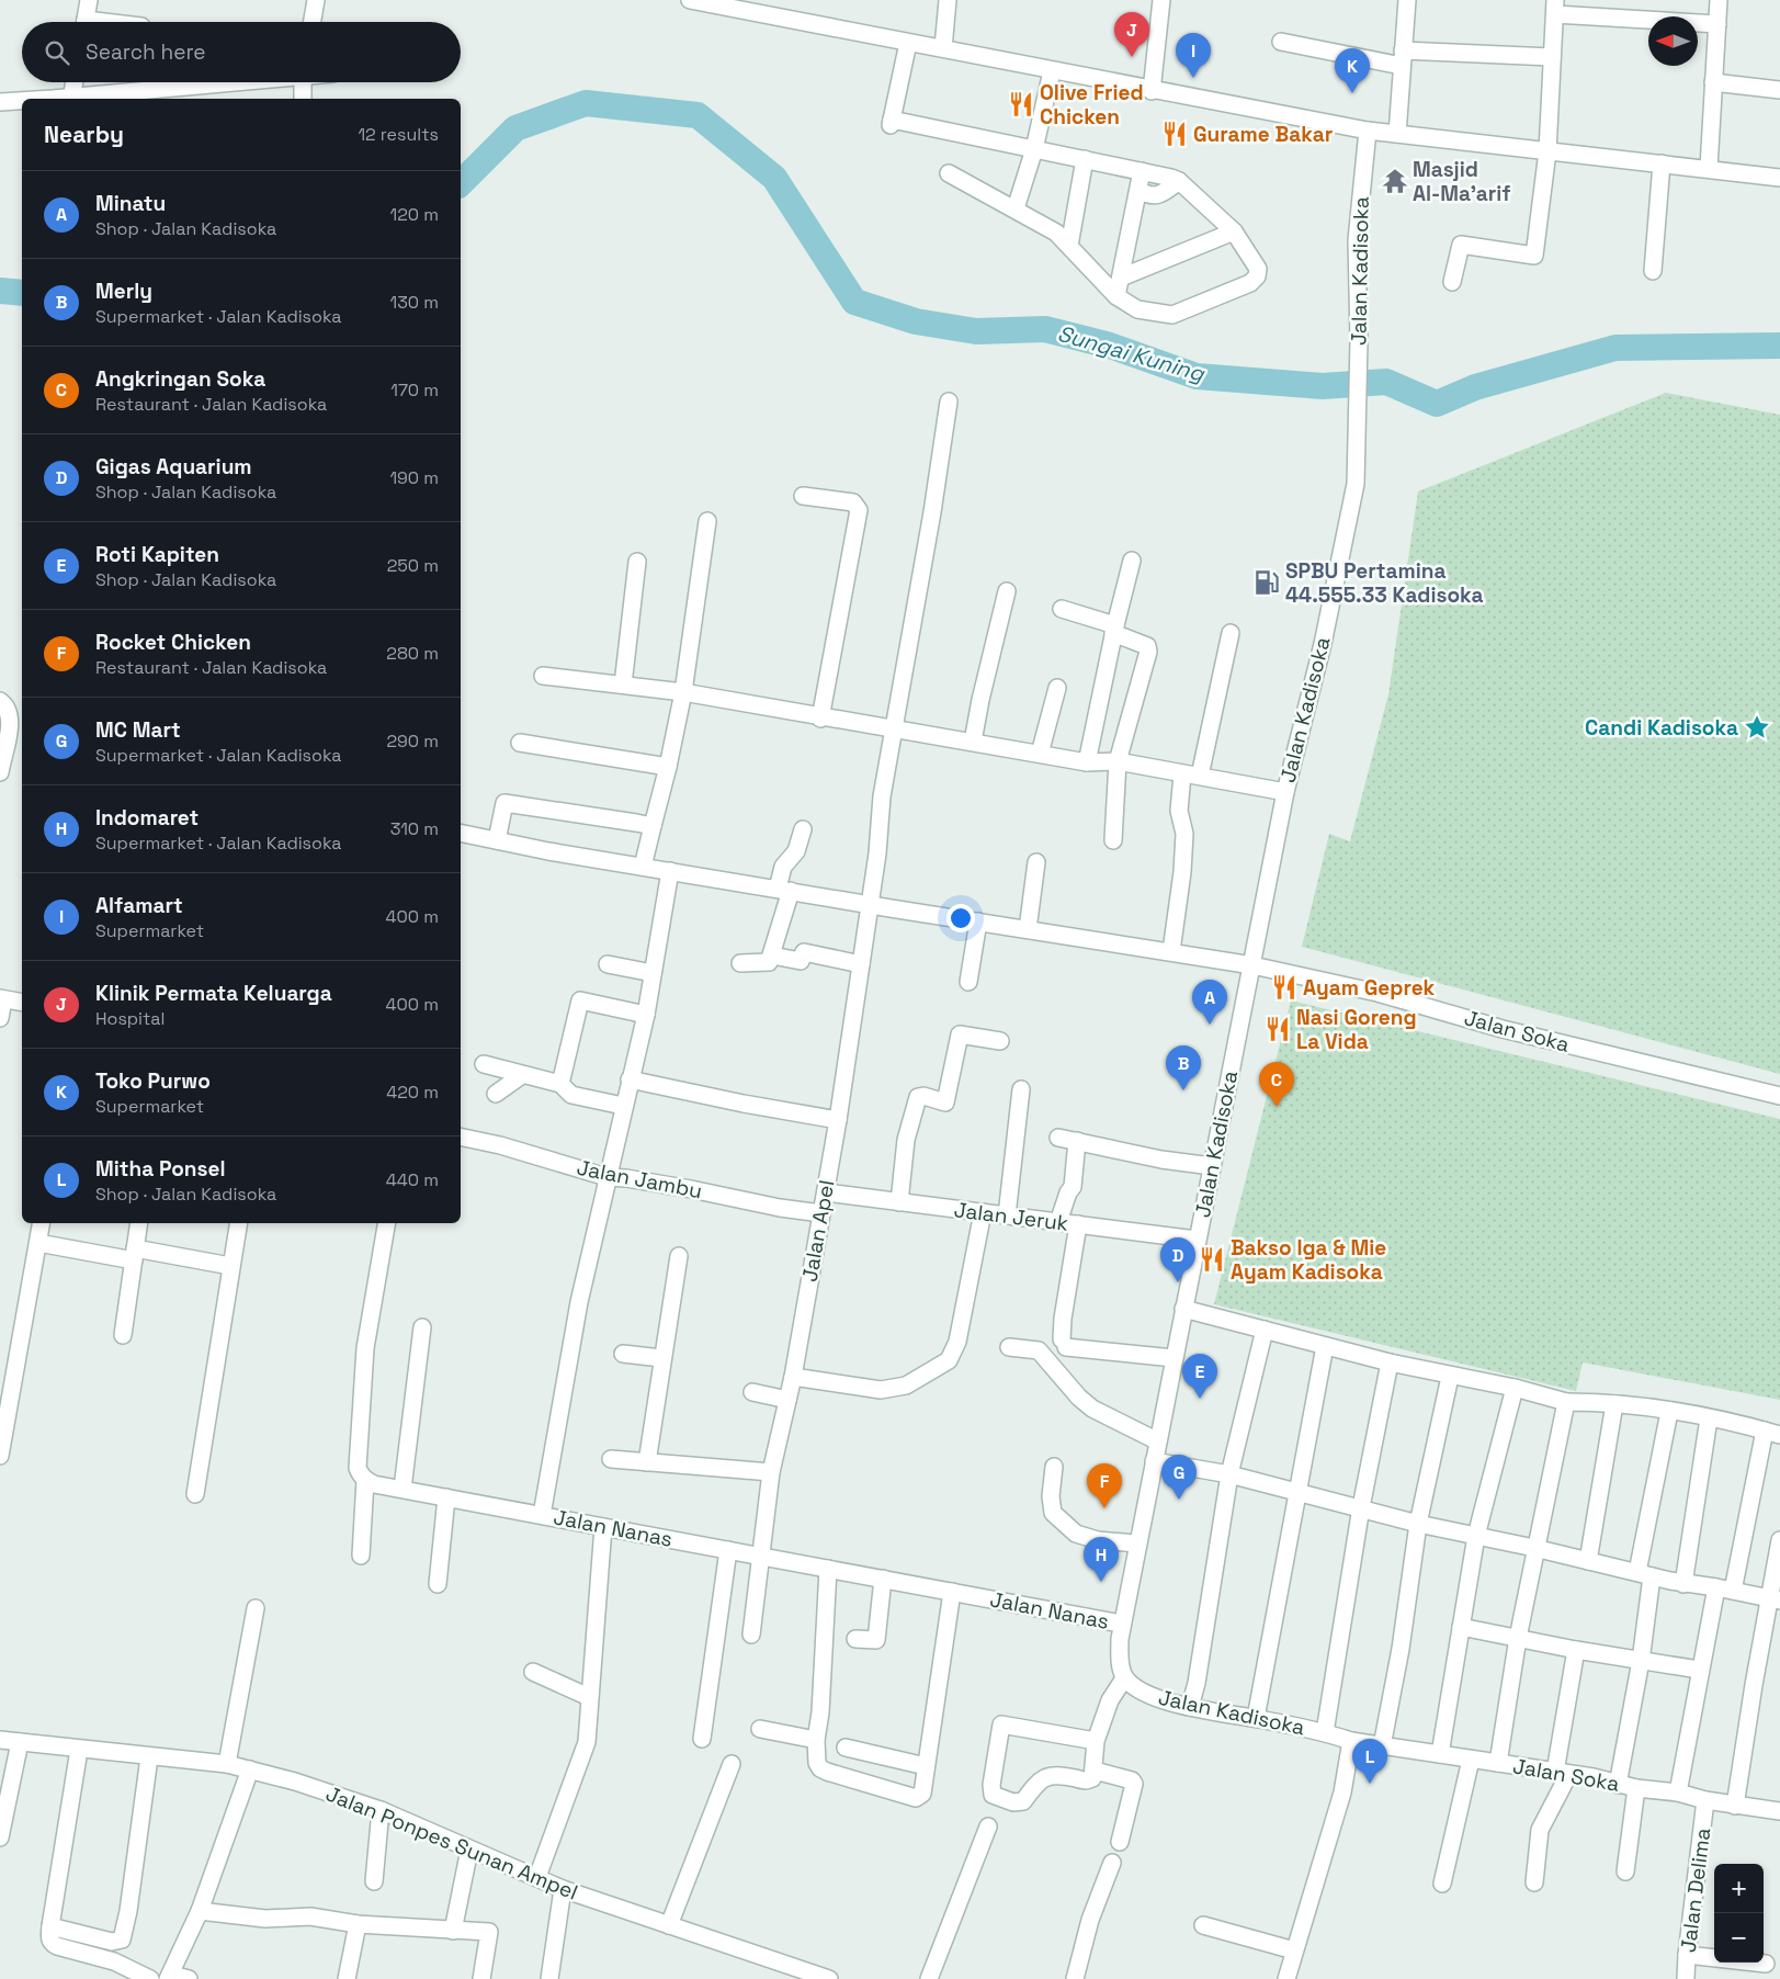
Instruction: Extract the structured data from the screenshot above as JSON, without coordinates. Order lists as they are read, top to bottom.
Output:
{
  "streets": {
    "street": [
      "Jalan Kadisoka",
      "Jalan Soka",
      "Jalan Jambu",
      "Jalan Jeruk",
      "Jalan Apel",
      "Jalan Nanas",
      "Jalan Ponpes Sunan Ampel",
      "Jalan Delima"
    ]
  },
  "crossings": [
    ["Jalan Kadisoka", "Jalan Soka"],
    ["Jalan Kadisoka", "Jalan Jeruk"],
    ["Jalan Kadisoka", "Jalan Nanas"],
    ["Jalan Soka", "Jalan Apel"],
    ["Jalan Soka", "Jalan Delima"],
    ["Jalan Jambu", "Jalan Apel"],
    ["Jalan Jeruk", "Jalan Apel"],
    ["Jalan Apel", "Jalan Nanas"]
  ],
  "water": ["Sungai Kuning"],
  "places": {
    "restaurant": [
      "Olive Fried Chicken",
      "Gurame Bakar",
      "Ayam Geprek",
      "Nasi Goreng La Vida",
      "Bakso Iga & Mie Ayam Kadisoka"
    ],
    "temple": ["Masjid Al-Ma'arif"],
    "fuel station": ["SPBU Pertamina 44.555.33 Kadisoka"],
    "place": ["Candi Kadisoka"]
  },
  "north": "left",
  "page": {
    "pins": [
      "J",
      "I",
      "K",
      "A",
      "B",
      "C",
      "D",
      "E",
      "G",
      "F",
      "H",
      "L"
    ],
    "search": "Search here",
    "heading": ["Nearby", "12 results"],
    "list": [
      {
        "mark": "A",
        "name": "Minatu",
        "note": "Shop · Jalan Kadisoka",
        "value": "120 m"
      },
      {
        "mark": "B",
        "name": "Merly",
        "note": "Supermarket · Jalan Kadisoka",
        "value": "130 m"
      },
      {
        "mark": "C",
        "name": "Angkringan Soka",
        "note": "Restaurant · Jalan Kadisoka",
        "value": "170 m"
      },
      {
        "mark": "D",
        "name": "Gigas Aquarium",
        "note": "Shop · Jalan Kadisoka",
        "value": "190 m"
      },
      {
        "mark": "E",
        "name": "Roti Kapiten",
        "note": "Shop · Jalan Kadisoka",
        "value": "250 m"
      },
      {
        "mark": "F",
        "name": "Rocket Chicken",
        "note": "Restaurant · Jalan Kadisoka",
        "value": "280 m"
      },
      {
        "mark": "G",
        "name": "MC Mart",
        "note": "Supermarket · Jalan Kadisoka",
        "value": "290 m"
      },
      {
        "mark": "H",
        "name": "Indomaret",
        "note": "Supermarket · Jalan Kadisoka",
        "value": "310 m"
      },
      {
        "mark": "I",
        "name": "Alfamart",
        "note": "Supermarket",
        "value": "400 m"
      },
      {
        "mark": "J",
        "name": "Klinik Permata Keluarga",
        "note": "Hospital",
        "value": "400 m"
      },
      {
        "mark": "K",
        "name": "Toko Purwo",
        "note": "Supermarket",
        "value": "420 m"
      },
      {
        "mark": "L",
        "name": "Mitha Ponsel",
        "note": "Shop · Jalan Kadisoka",
        "value": "440 m"
      }
    ],
    "map_buttons": ["+", "−"]
  }
}
